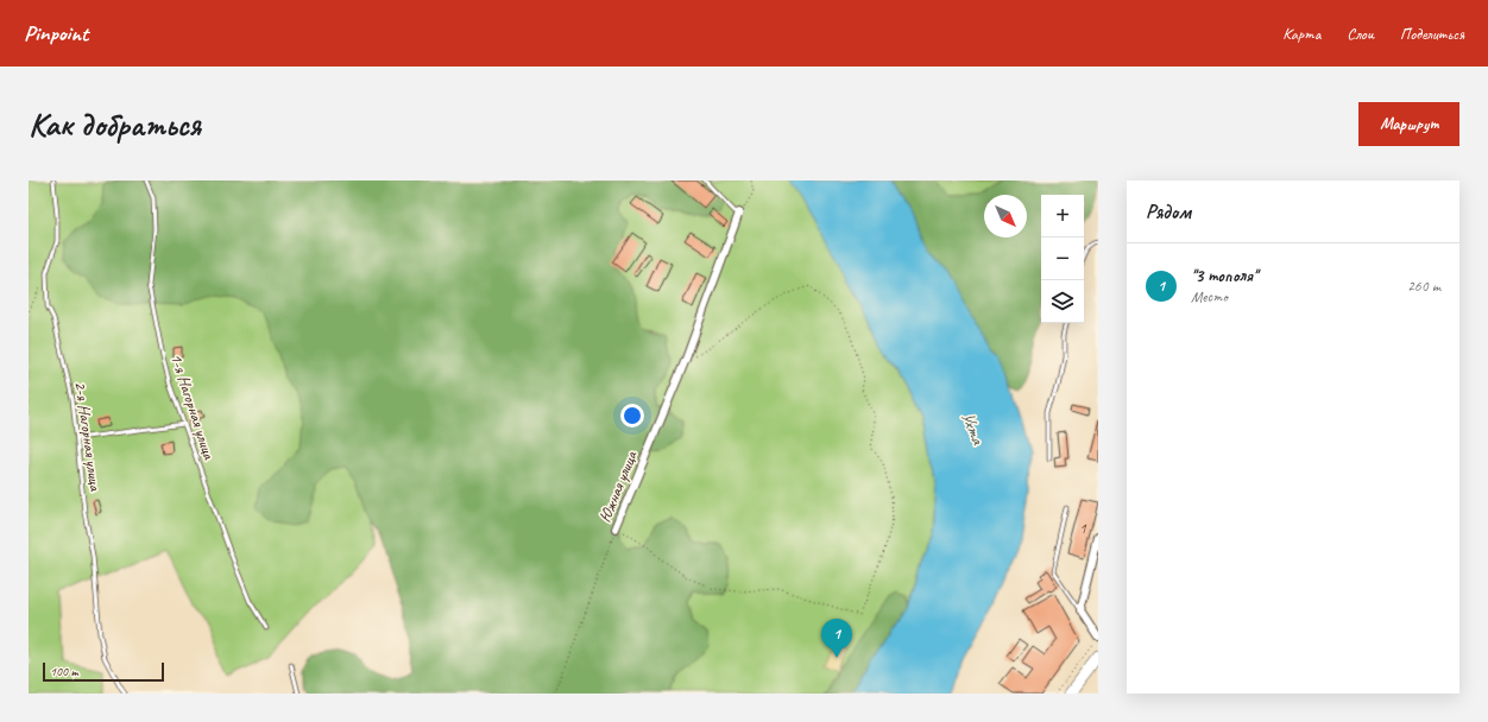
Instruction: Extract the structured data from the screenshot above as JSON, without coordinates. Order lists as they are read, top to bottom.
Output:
{
  "streets": {
    "street": ["Южная улица"],
    "lane": ["1-я Нагорная улица", "2-я Нагорная улица"]
  },
  "water": ["Ухта"],
  "house_numbers": ["1"],
  "scale_bar": "100 m",
  "north": "bottom right",
  "page": {
    "header": "Pinpoint",
    "nav": ["Карта", "Слои", "Поделиться"],
    "buttons": "Маршрут",
    "title": "Как добраться",
    "heading": "Рядом",
    "map_buttons": ["+", "−"],
    "list": [
      {
        "mark": "1",
        "name": "\"3 тополя\"",
        "note": "Место",
        "value": "260 m"
      }
    ],
    "pins": "1",
    "scale": "100 m"
  }
}
